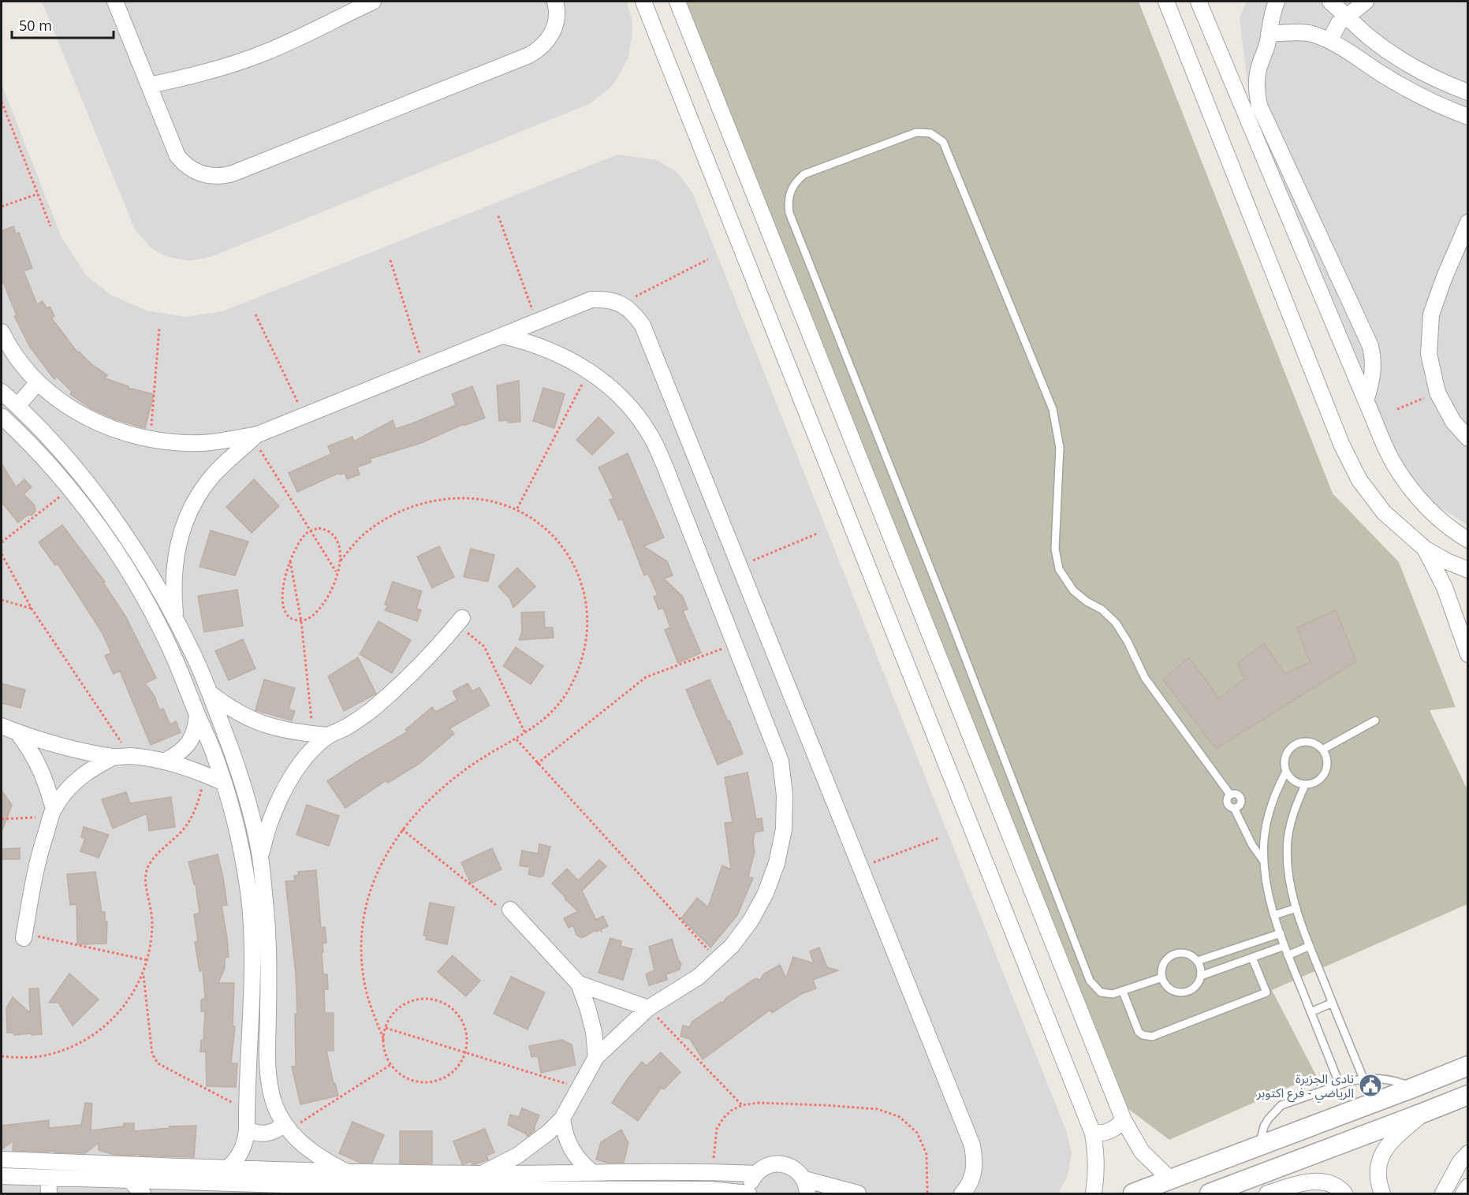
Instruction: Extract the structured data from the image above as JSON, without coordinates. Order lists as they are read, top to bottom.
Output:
{
  "places": {
    "public building": ["نادي الجزيرة الرياضي - فرع اكتوبر"]
  },
  "scale_bar": "50 m"
}
